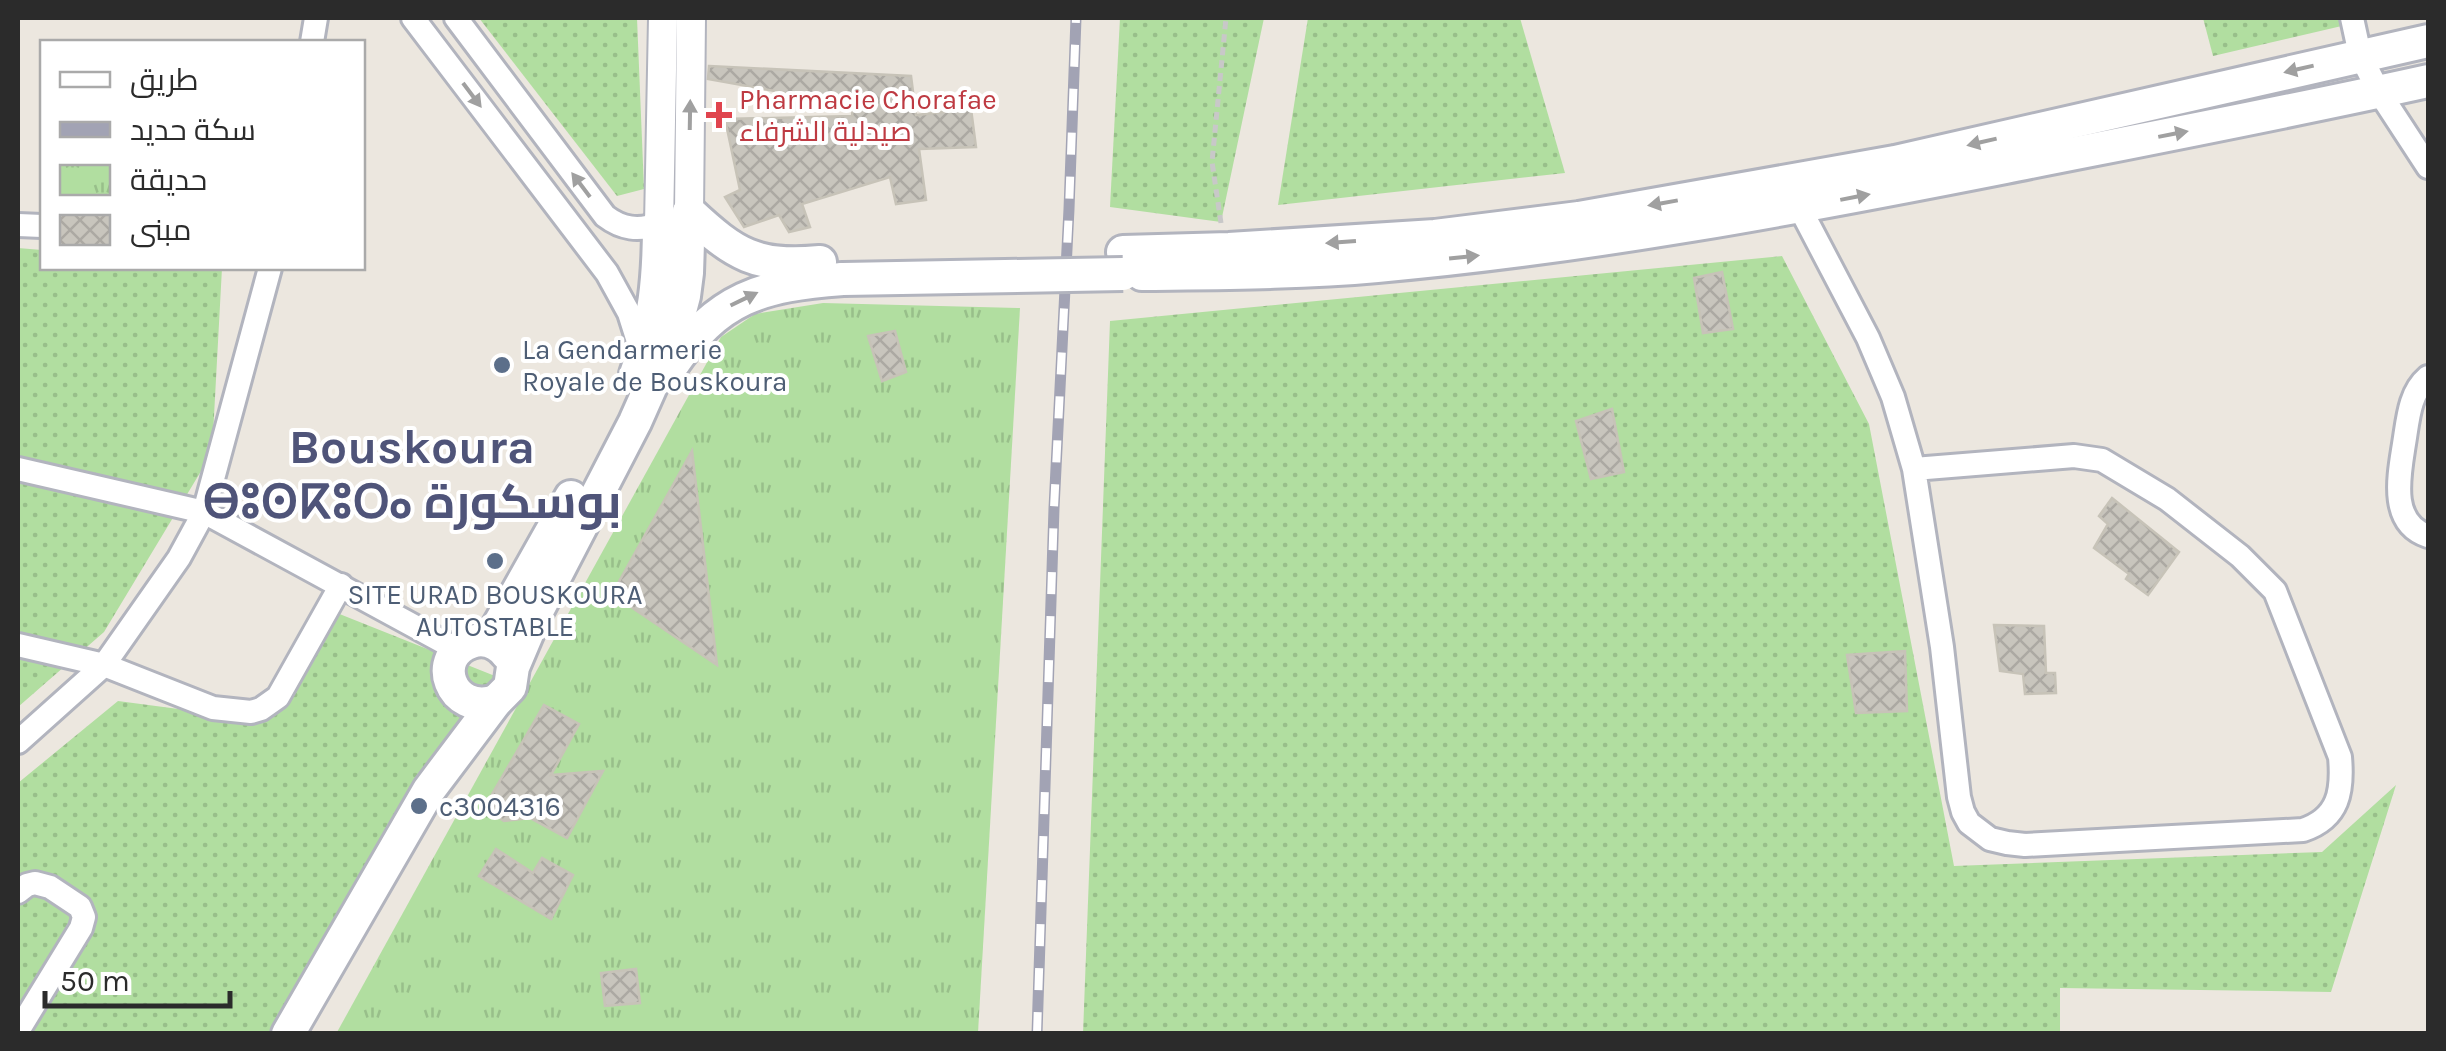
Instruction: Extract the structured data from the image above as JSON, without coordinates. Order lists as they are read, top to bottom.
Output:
{
  "districts": ["Bouskoura ⴱⵓⵙⴽⵓⵔⴰ بوسكورة"],
  "places": {
    "health": ["Pharmacie Chorafae صيدلية الشرفاء"],
    "other": ["La Gendarmerie Royale de Bouskoura", "SITE URAD BOUSKOURA AUTOSTABLE", "c3004316"]
  },
  "legend": [
    "طريق",
    "سكة حديد",
    "حديقة",
    "مبنى"
  ],
  "scale_bar": "50 m"
}
